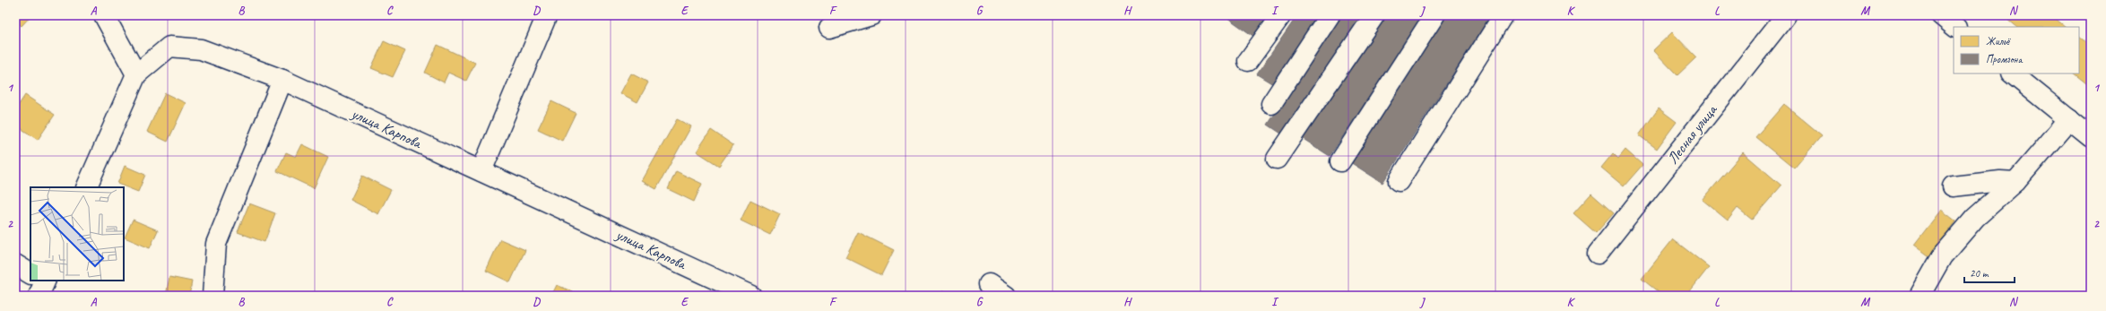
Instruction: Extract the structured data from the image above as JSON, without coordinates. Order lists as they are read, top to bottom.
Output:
{
  "streets": {
    "street": ["улица Карпова", "Лесная улица"]
  },
  "legend": ["Жильё", "Промзона"],
  "scale_bar": "20 m",
  "grid": {
    "columns": [
      "A",
      "B",
      "C",
      "D",
      "E",
      "F",
      "G",
      "H",
      "I",
      "J",
      "K",
      "L",
      "M",
      "N"
    ],
    "rows": ["1", "2"]
  }
}
